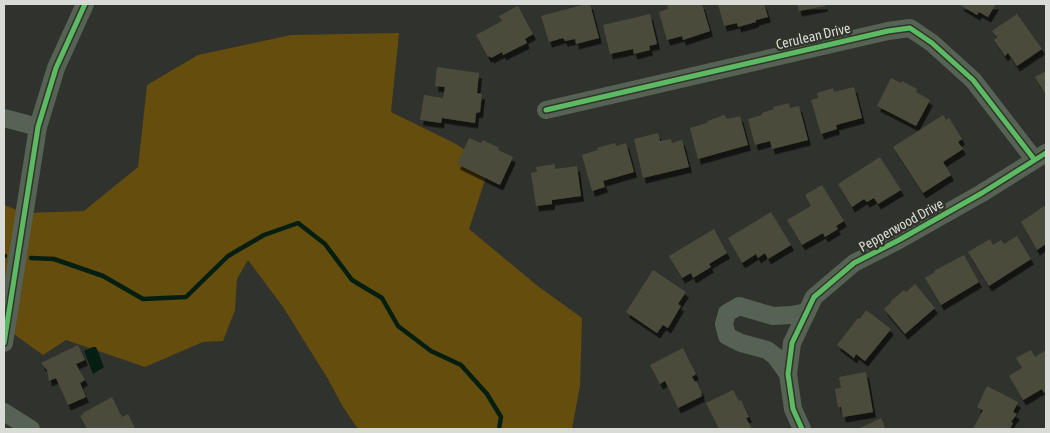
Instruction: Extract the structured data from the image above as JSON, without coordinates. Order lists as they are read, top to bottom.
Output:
{
  "streets": {
    "street": ["Cerulean Drive", "Pepperwood Drive"]
  },
  "crossings": [
    ["Cerulean Drive", "Pepperwood Drive"]
  ]
}
